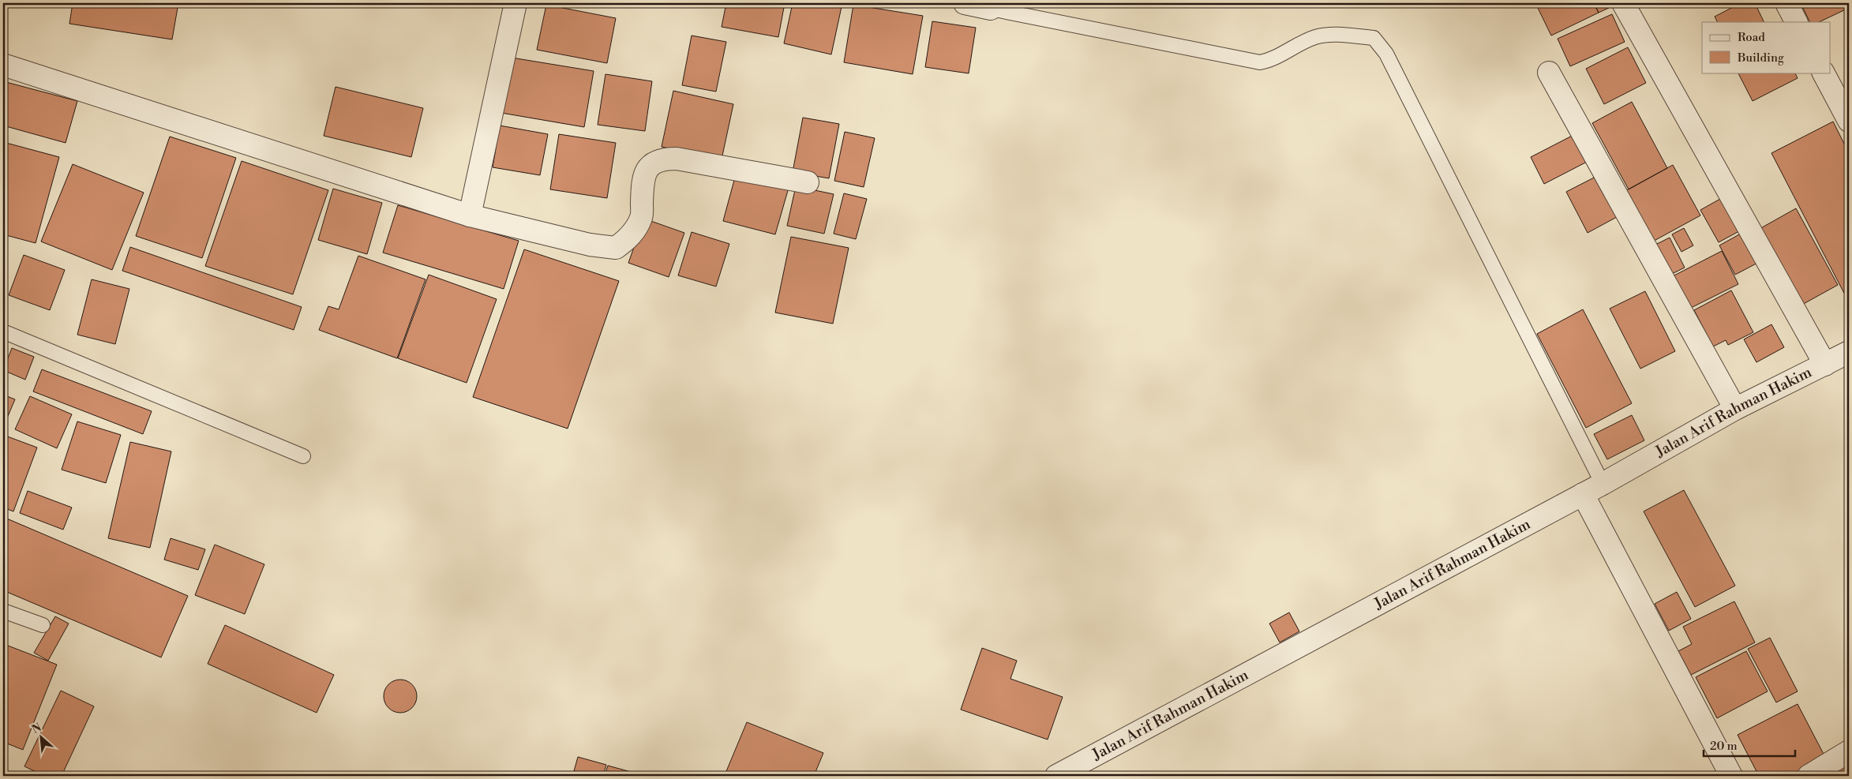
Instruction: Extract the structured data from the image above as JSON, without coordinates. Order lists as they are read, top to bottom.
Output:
{
  "streets": {
    "street": ["Jalan Arif Rahman Hakim"]
  },
  "legend": ["Road", "Building"],
  "scale_bar": "20 m",
  "north": "top left"
}
